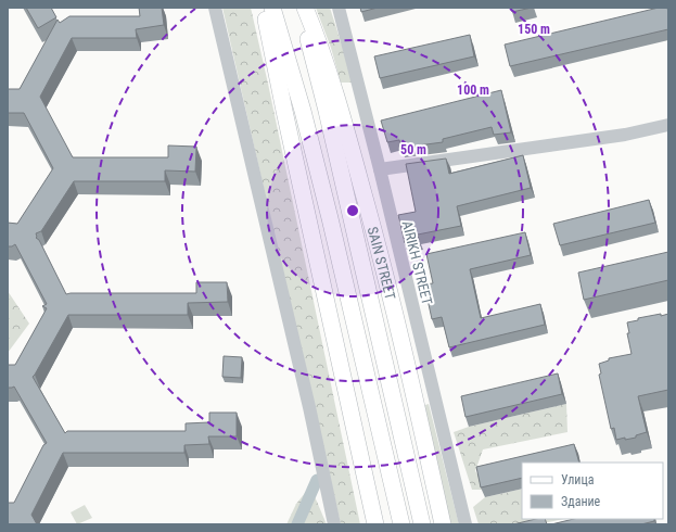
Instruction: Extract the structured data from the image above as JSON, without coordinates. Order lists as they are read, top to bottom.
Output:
{
  "streets": {
    "main road": ["SAIN STREET"],
    "street": ["AIRIKH STREET"]
  },
  "legend": ["Улица", "Здание"],
  "rings": ["150 m", "100 m", "50 m"]
}
